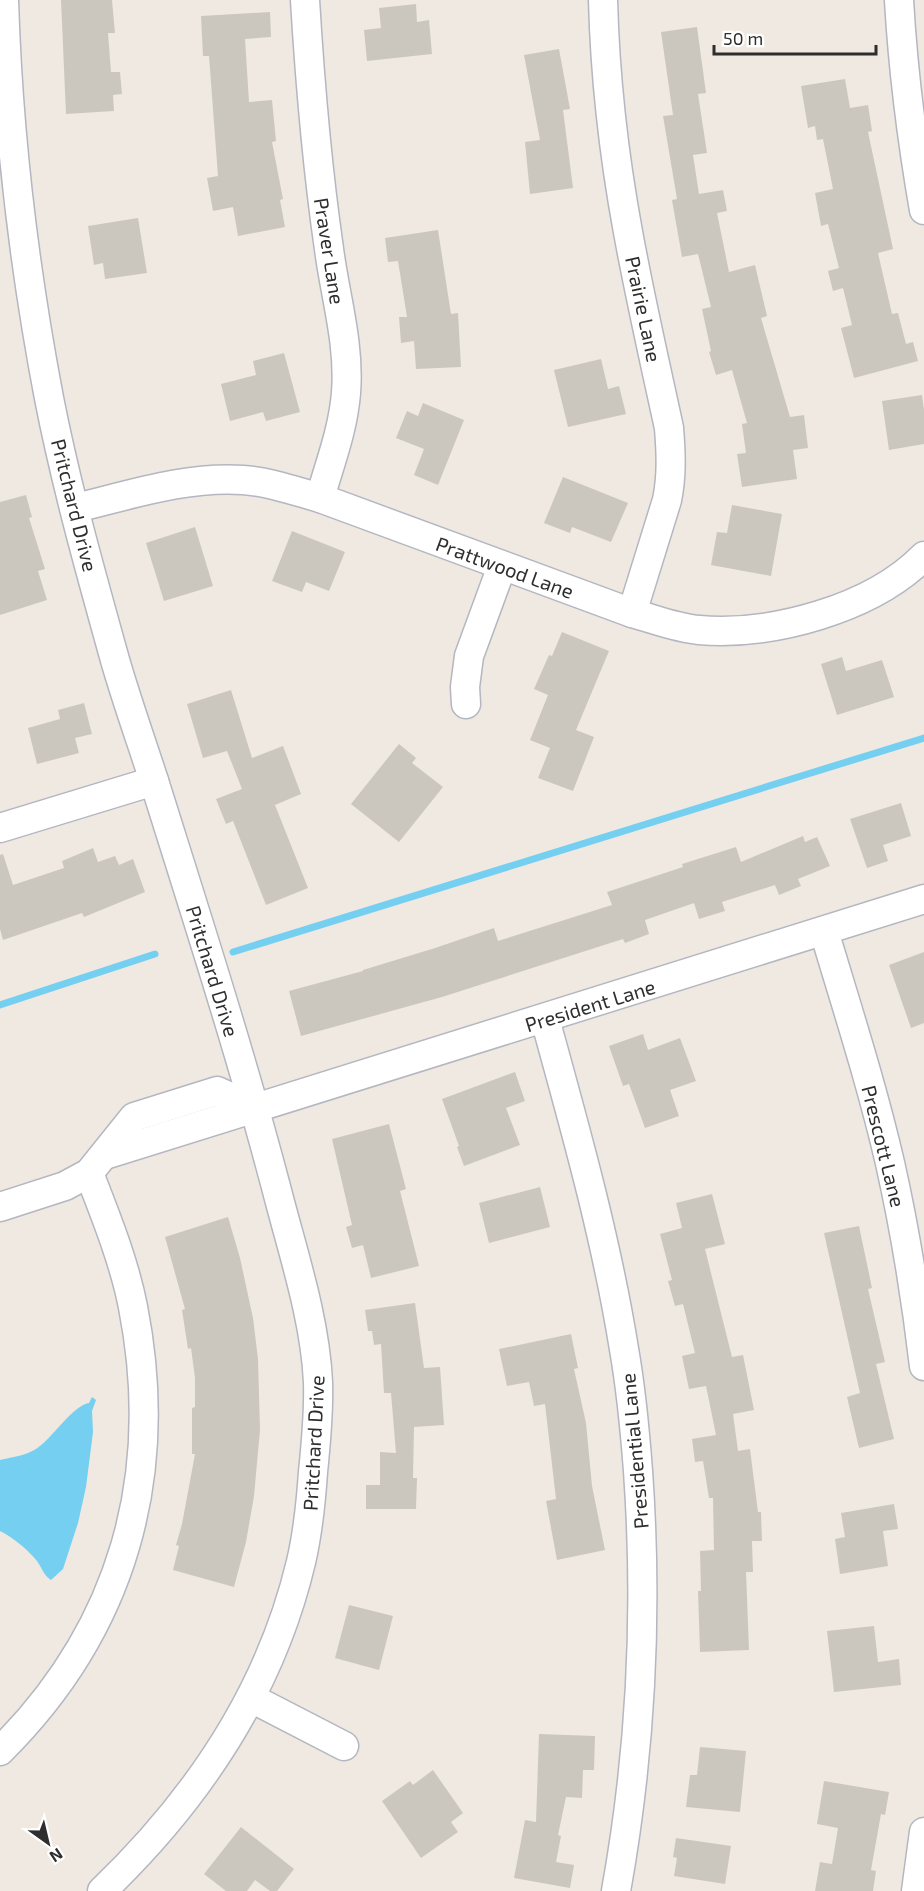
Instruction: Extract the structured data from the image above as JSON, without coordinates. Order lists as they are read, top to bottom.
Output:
{
  "streets": {
    "street": [
      "Praver Lane",
      "Prairie Lane",
      "Pritchard Drive",
      "Prattwood Lane",
      "President Lane",
      "Prescott Lane",
      "Presidential Lane"
    ]
  },
  "crossings": [
    ["Praver Lane", "Prattwood Lane"],
    ["Prairie Lane", "Prattwood Lane"],
    ["Pritchard Drive", "Prattwood Lane"],
    ["Pritchard Drive", "President Lane"],
    ["President Lane", "Prescott Lane"],
    ["President Lane", "Presidential Lane"]
  ],
  "scale_bar": "50 m",
  "north": "bottom right"
}
